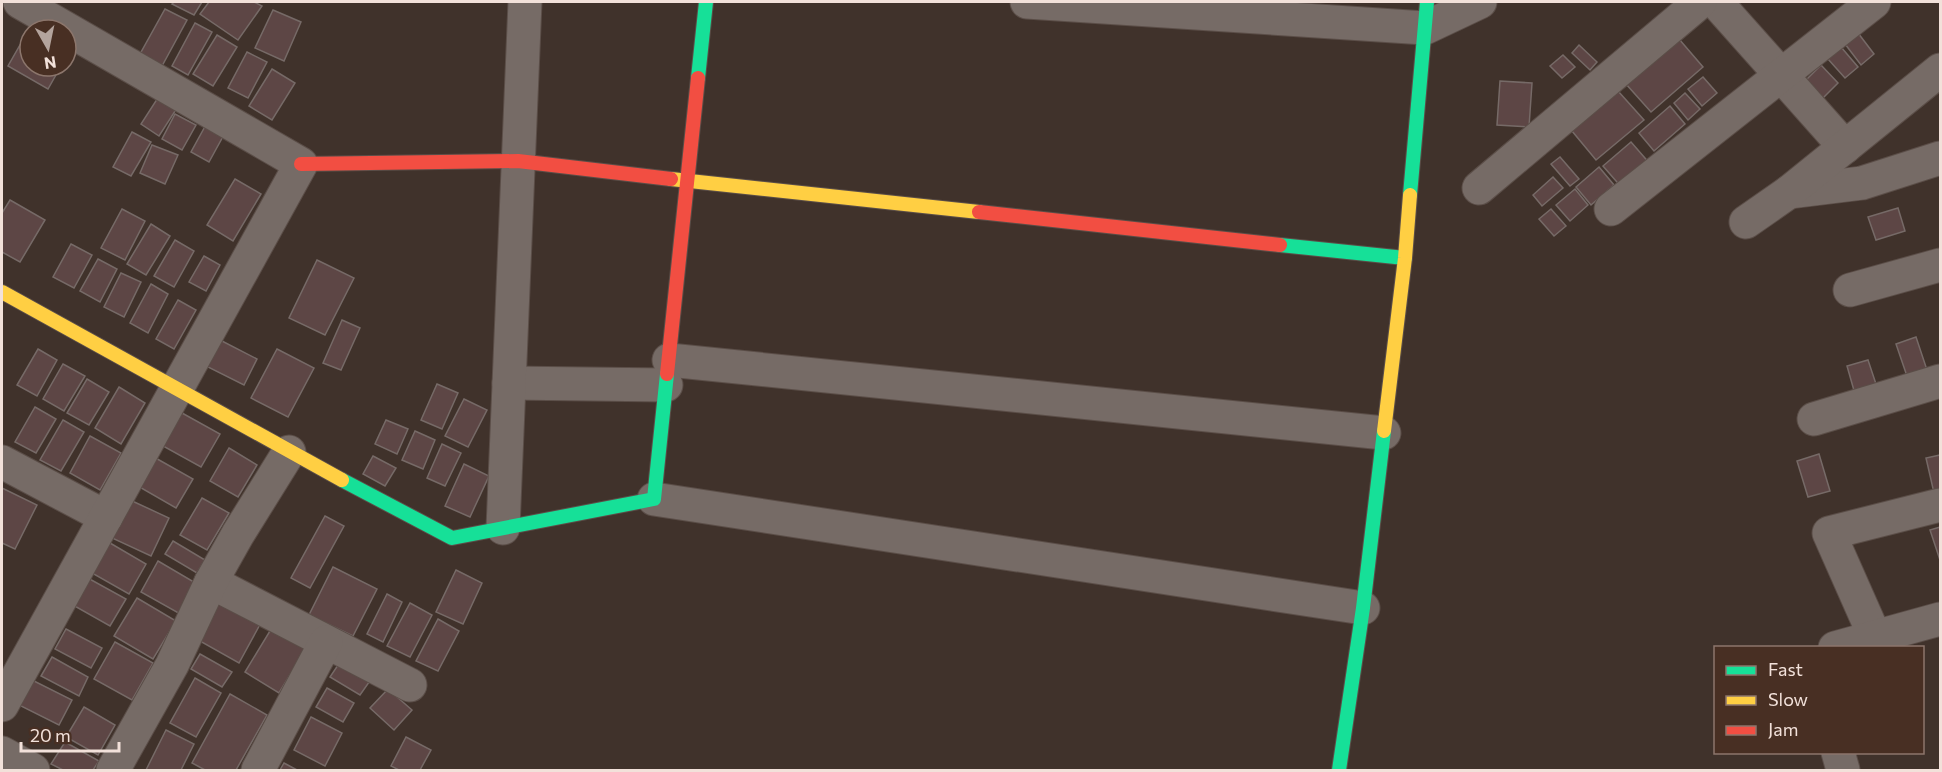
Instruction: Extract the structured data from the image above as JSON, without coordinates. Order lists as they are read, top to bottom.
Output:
{
  "legend": ["Fast", "Slow", "Jam"],
  "scale_bar": "20 m",
  "north": "bottom"
}
